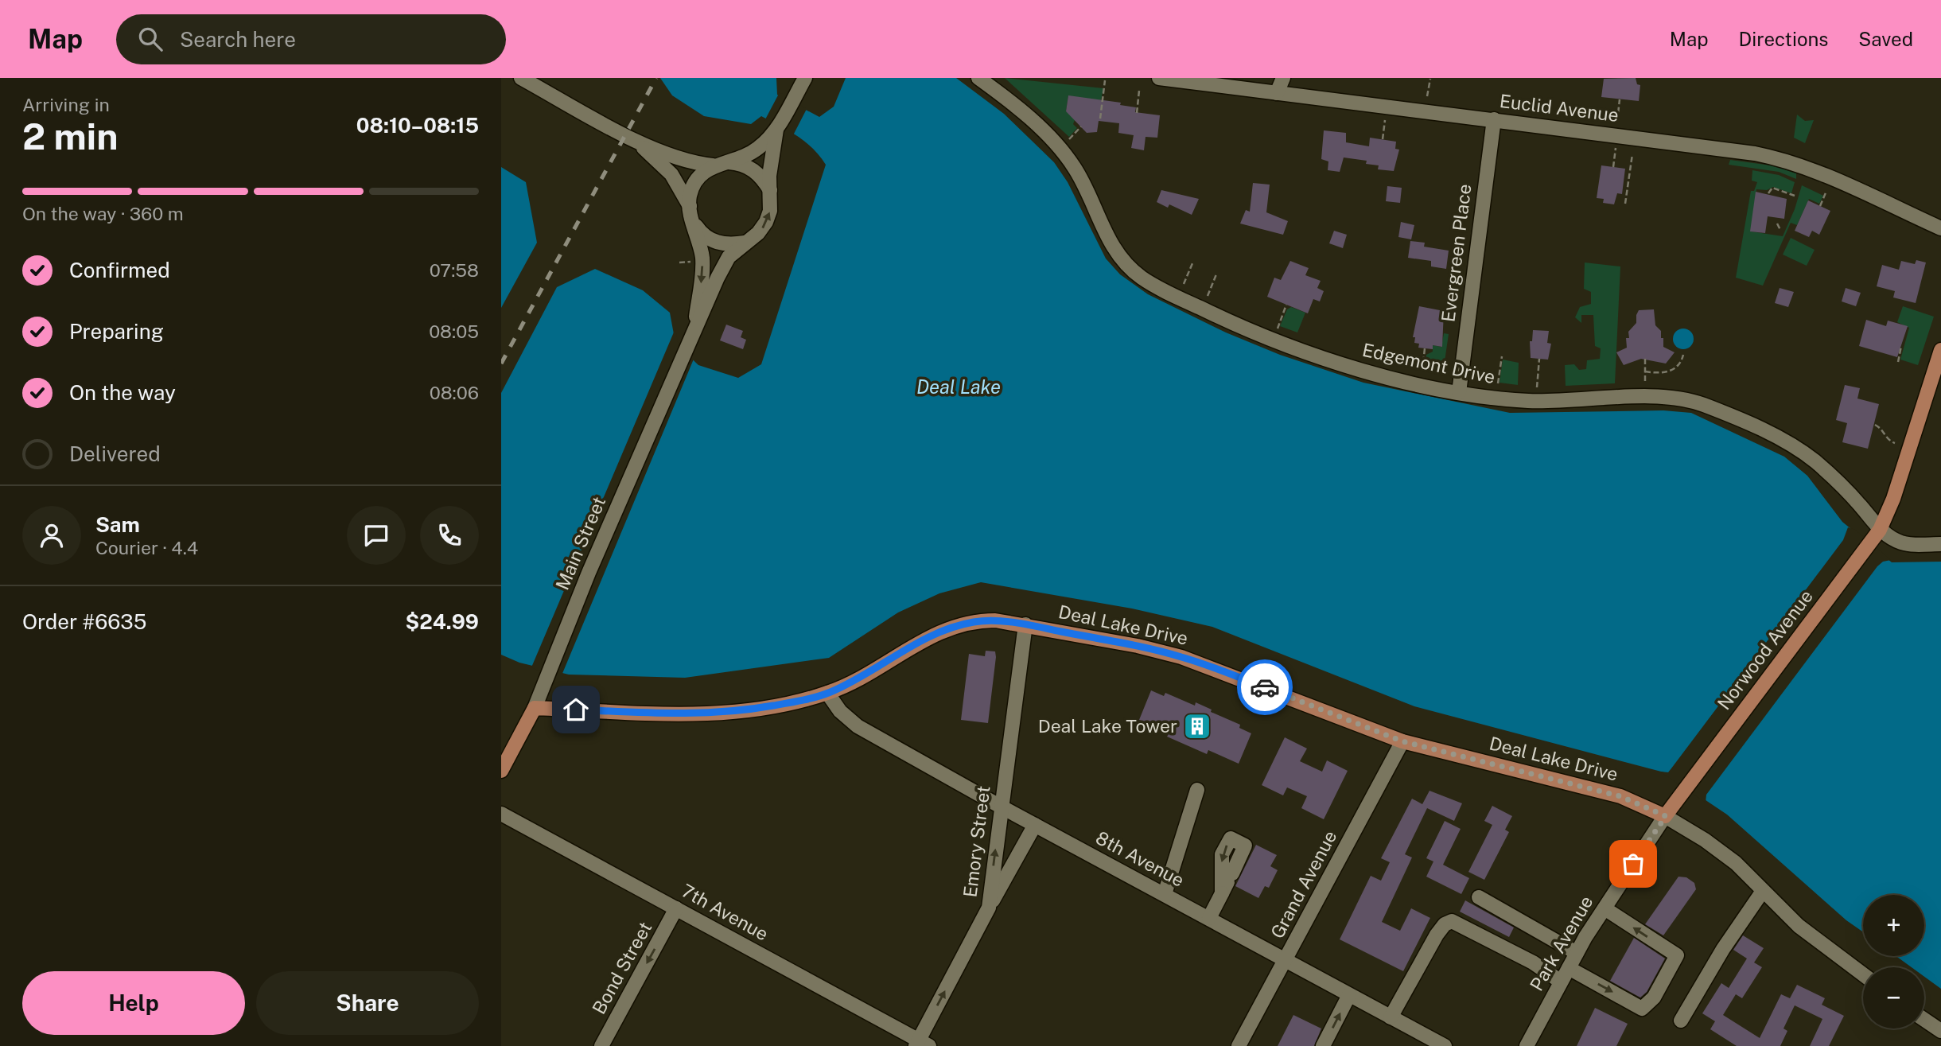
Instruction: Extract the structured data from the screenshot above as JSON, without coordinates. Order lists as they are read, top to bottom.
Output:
{
  "streets": {
    "main road": [
      "Main Street",
      "Deal Lake Drive",
      "Norwood Avenue",
      "Park Avenue"
    ],
    "street": [
      "Euclid Avenue",
      "Evergreen Place",
      "Edgemont Drive",
      "Emory Street",
      "8th Avenue",
      "Grand Avenue",
      "7th Avenue",
      "Bond Street"
    ]
  },
  "crossings": [
    ["Euclid Avenue", "Evergreen Place"],
    ["Evergreen Place", "Edgemont Drive"],
    ["Edgemont Drive", "Norwood Avenue"],
    ["Main Street", "Deal Lake Drive"],
    ["Deal Lake Drive", "Emory Street"],
    ["Deal Lake Drive", "8th Avenue"],
    ["Deal Lake Drive", "Grand Avenue"],
    ["Deal Lake Drive", "Park Avenue"],
    ["Norwood Avenue", "Park Avenue"],
    ["Emory Street", "8th Avenue"],
    ["Emory Street", "7th Avenue"],
    ["8th Avenue", "Grand Avenue"],
    ["7th Avenue", "Bond Street"]
  ],
  "one_way": ["Bond Street"],
  "water": ["Deal Lake"],
  "places": {
    "building": ["Deal Lake Tower"]
  },
  "page": {
    "header": "Map",
    "search": "Search here",
    "nav": ["Map", "Directions", "Saved"],
    "heading": ["2 min", "Arriving in", "08:10–08:15"],
    "panel": [
      "Sam",
      "Courier · 4.4",
      "Order #6635",
      "$24.99"
    ],
    "bar": "On the way · 360 m",
    "list": [
      ["Confirmed", "07:58"],
      ["Preparing", "08:05"],
      ["On the way", "08:06"],
      "Delivered"
    ],
    "map_buttons": ["+", "−"],
    "buttons": ["Help", "Share"]
  }
}
